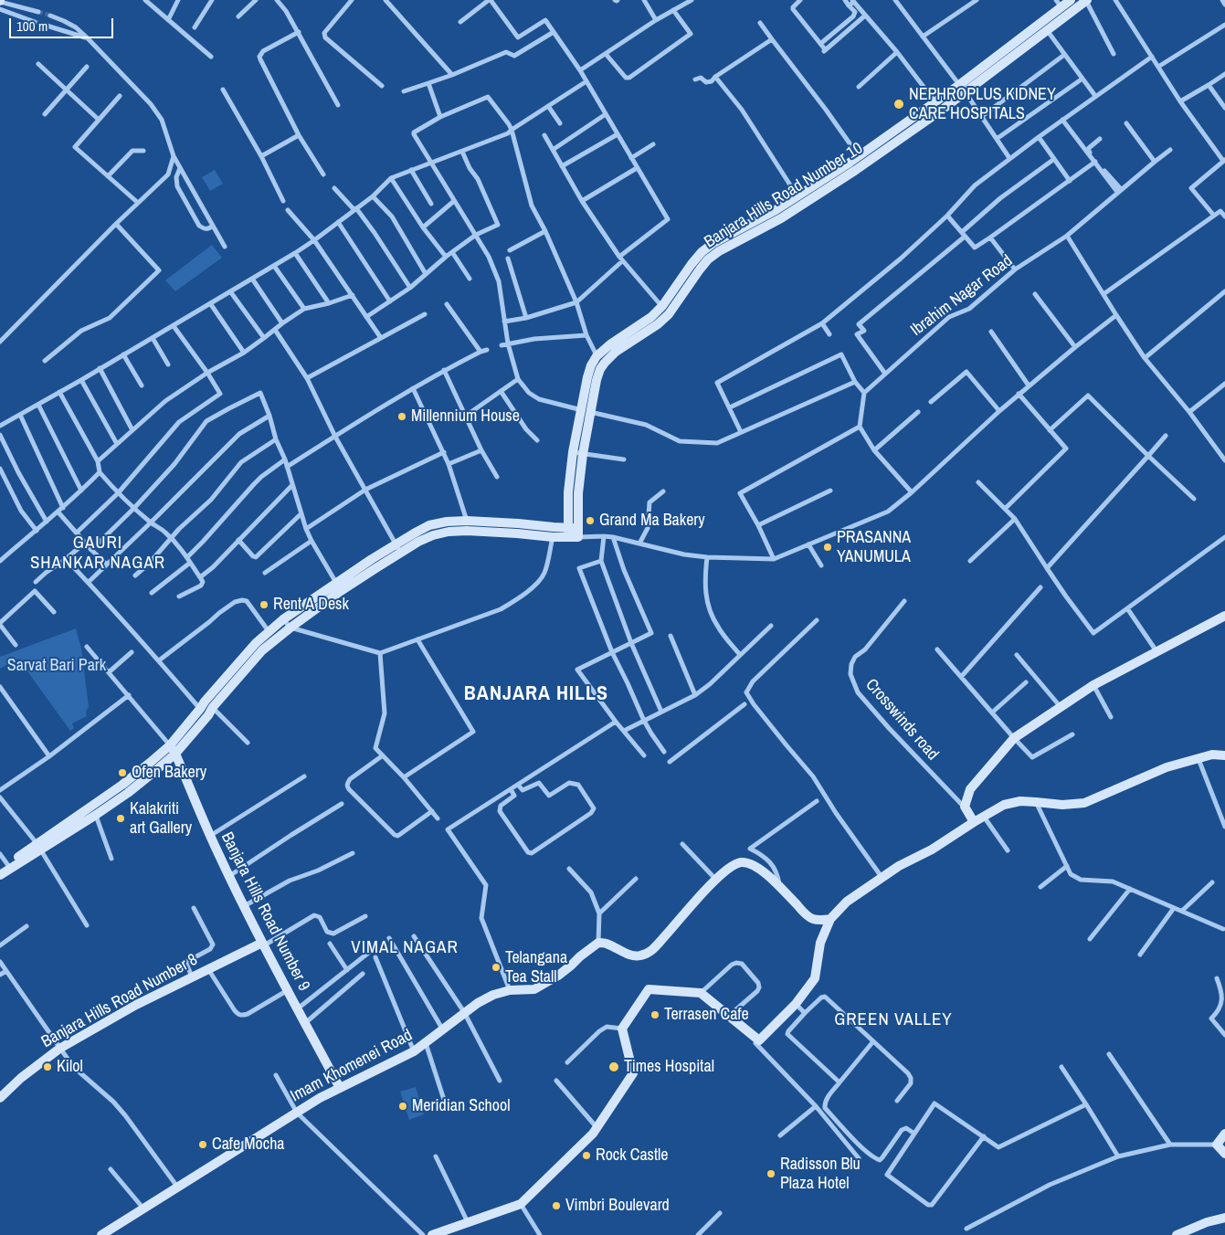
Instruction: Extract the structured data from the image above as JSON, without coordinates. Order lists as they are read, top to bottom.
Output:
{
  "streets": {
    "street": [
      "Banjara Hills Road Number 10",
      "Ibrahim Nagar Road",
      "Crosswinds road",
      "Banjara Hills Road Number 9",
      "Banjara Hills Road Number 8",
      "Imam Khomenei Road"
    ]
  },
  "crossings": [
    ["Banjara Hills Road Number 9", "Banjara Hills Road Number 8"],
    ["Banjara Hills Road Number 9", "Imam Khomenei Road"]
  ],
  "districts": [
    "GAURI SHANKAR NAGAR",
    "BANJARA HILLS",
    "VIMAL NAGAR",
    "GREEN VALLEY"
  ],
  "parks": ["Sarvat Bari Park"],
  "places": [
    "NEPHROPLUS KIDNEY CARE HOSPITALS",
    "Millennium House",
    "Grand Ma Bakery",
    "PRASANNA YANUMULA",
    "Rent A Desk",
    "Ofen Bakery",
    "Kalakriti art Gallery",
    "Telangana Tea Stall",
    "Terrasen Cafe",
    "Kilol",
    "Times Hospital",
    "Meridian School",
    "Cafe Mocha",
    "Rock Castle",
    "Radisson Blu Plaza Hotel",
    "Vimbri Boulevard"
  ],
  "scale_bar": "100 m"
}
